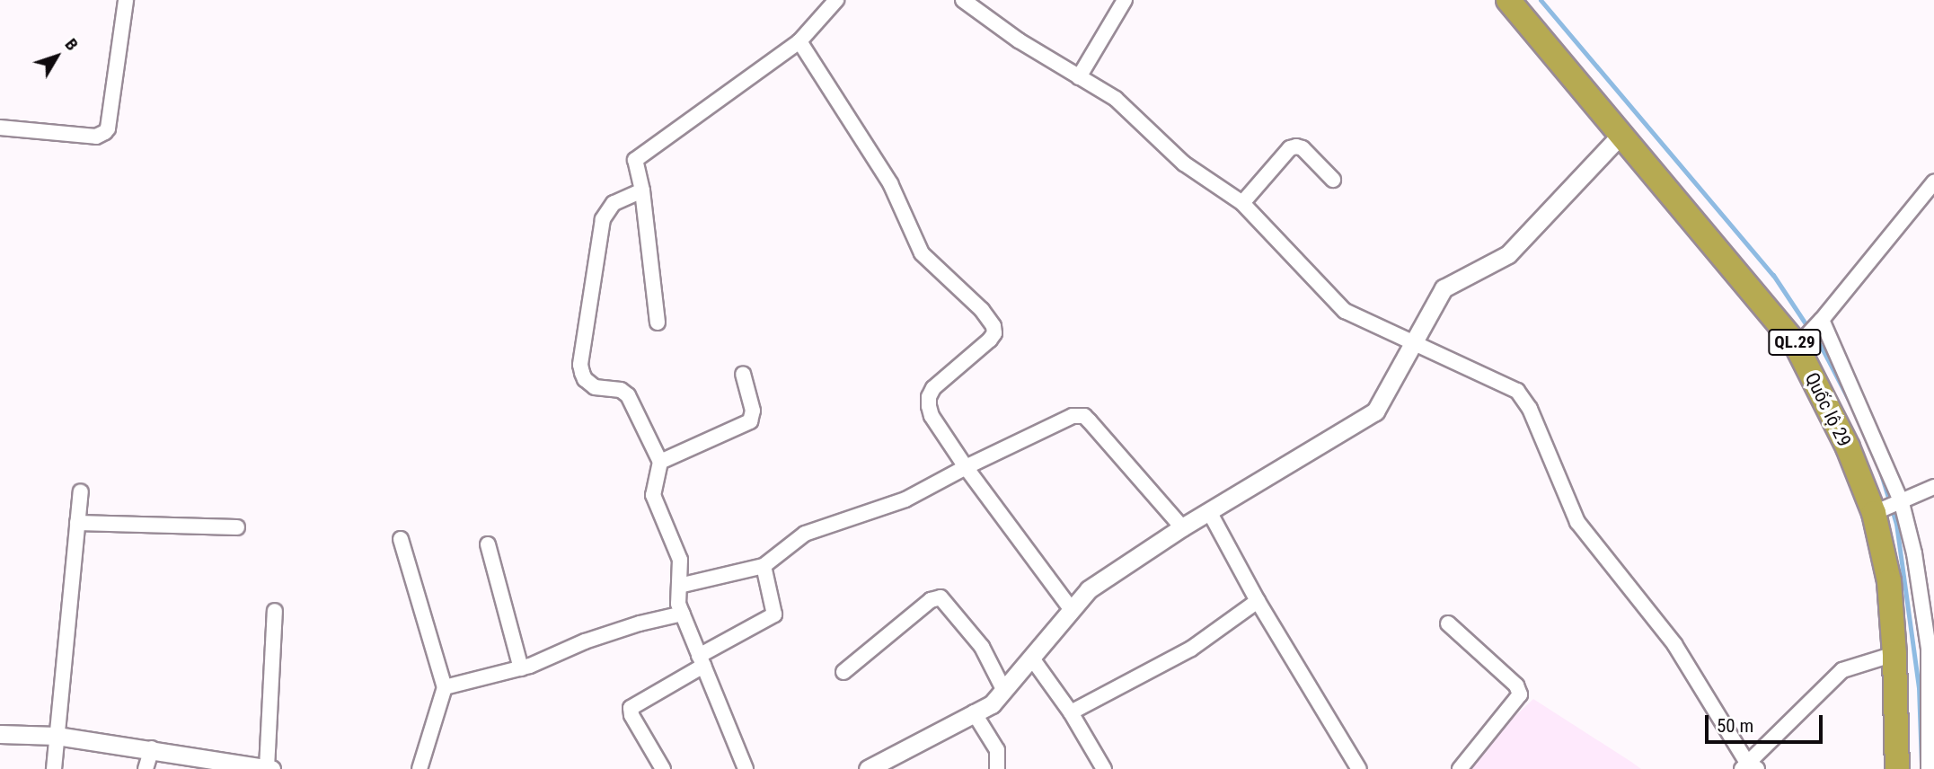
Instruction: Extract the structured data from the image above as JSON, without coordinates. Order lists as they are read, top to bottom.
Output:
{
  "streets": {
    "highway": ["QL.29", "Quốc lộ 29"]
  },
  "scale_bar": "50 m",
  "north": "top right"
}
